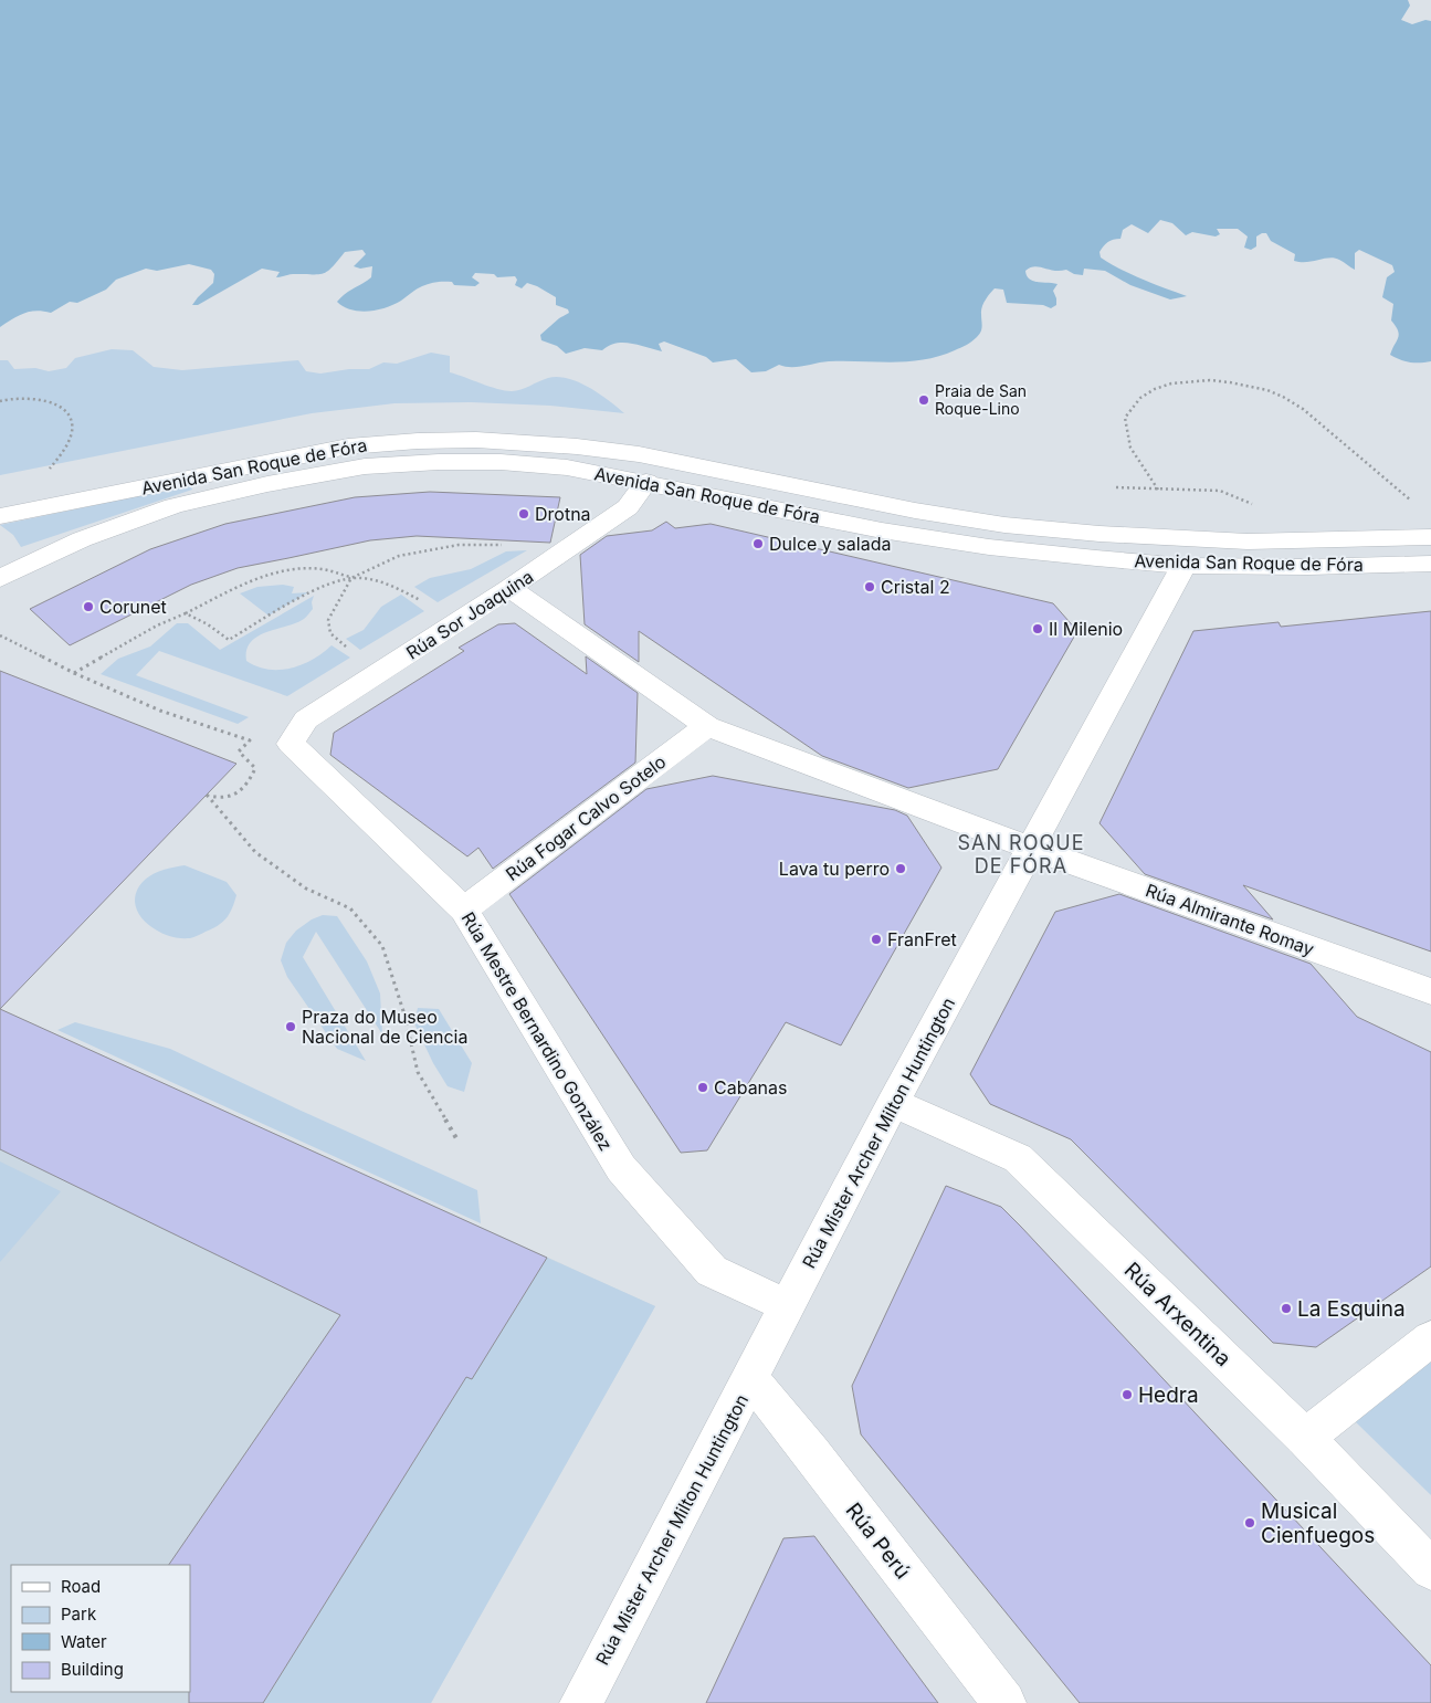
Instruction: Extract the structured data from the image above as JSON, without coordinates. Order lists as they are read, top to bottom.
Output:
{
  "streets": {
    "street": [
      "Avenida San Roque de Fóra",
      "Rúa Sor Joaquina",
      "Rúa Fogar Calvo Sotelo",
      "Rúa Almirante Romay",
      "Rúa Mestre Bernardino González",
      "Rúa Mister Archer Milton Huntington",
      "Rúa Arxentina",
      "Rúa Perú"
    ]
  },
  "crossings": [
    ["Avenida San Roque de Fóra", "Rúa Sor Joaquina"],
    ["Avenida San Roque de Fóra", "Rúa Mister Archer Milton Huntington"],
    ["Rúa Sor Joaquina", "Rúa Almirante Romay"],
    ["Rúa Sor Joaquina", "Rúa Mestre Bernardino González"],
    ["Rúa Fogar Calvo Sotelo", "Rúa Almirante Romay"],
    ["Rúa Fogar Calvo Sotelo", "Rúa Mestre Bernardino González"],
    ["Rúa Almirante Romay", "Rúa Mister Archer Milton Huntington"],
    ["Rúa Mestre Bernardino González", "Rúa Mister Archer Milton Huntington"],
    ["Rúa Mister Archer Milton Huntington", "Rúa Arxentina"],
    ["Rúa Mister Archer Milton Huntington", "Rúa Perú"]
  ],
  "districts": ["SAN ROQUE DE FÓRA"],
  "places": [
    "Praia de San Roque-Lino",
    "Drotna",
    "Dulce y salada",
    "Cristal 2",
    "Corunet",
    "Il Milenio",
    "Lava tu perro",
    "FranFret",
    "Praza do Museo Nacional de Ciencia",
    "Cabanas",
    "La Esquina",
    "Hedra",
    "Musical Cienfuegos"
  ],
  "legend": [
    "Road",
    "Park",
    "Water",
    "Building"
  ]
}
